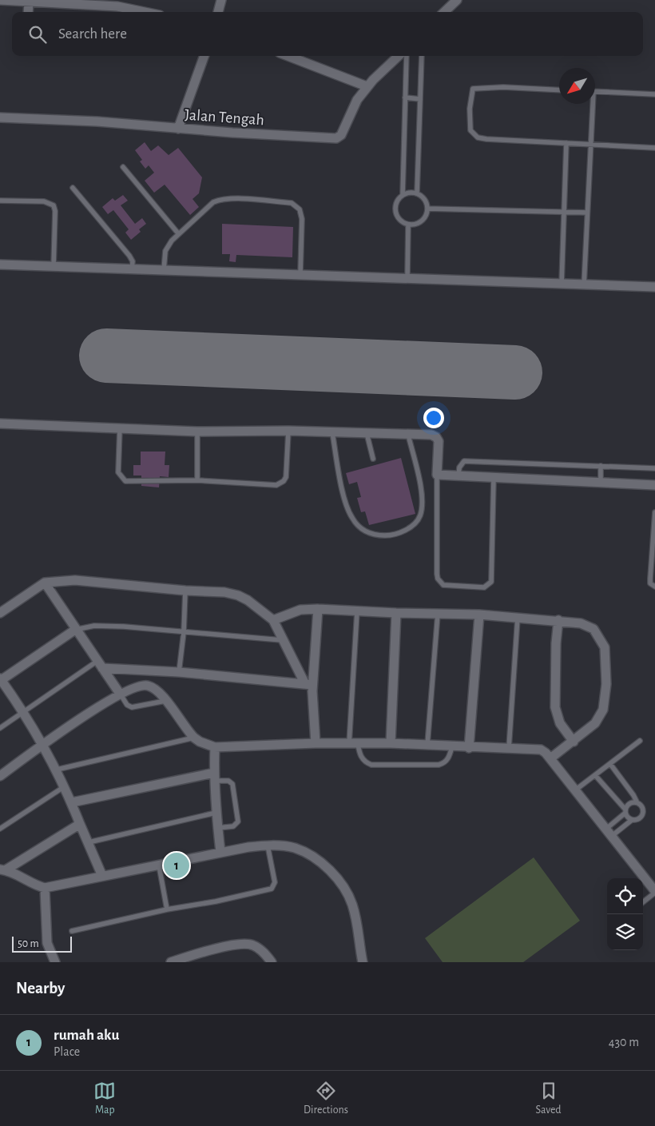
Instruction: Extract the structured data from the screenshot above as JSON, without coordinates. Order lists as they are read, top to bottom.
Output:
{
  "streets": {
    "street": ["Jalan Tengah"]
  },
  "scale_bar": "50 m",
  "north": "bottom left",
  "page": {
    "search": "Search here",
    "pins": "1",
    "scale": "50 m",
    "heading": "Nearby",
    "list": [
      {
        "mark": "1",
        "name": "rumah aku",
        "note": "Place",
        "value": "430 m"
      }
    ],
    "nav": ["Map", "Directions", "Saved"]
  }
}
